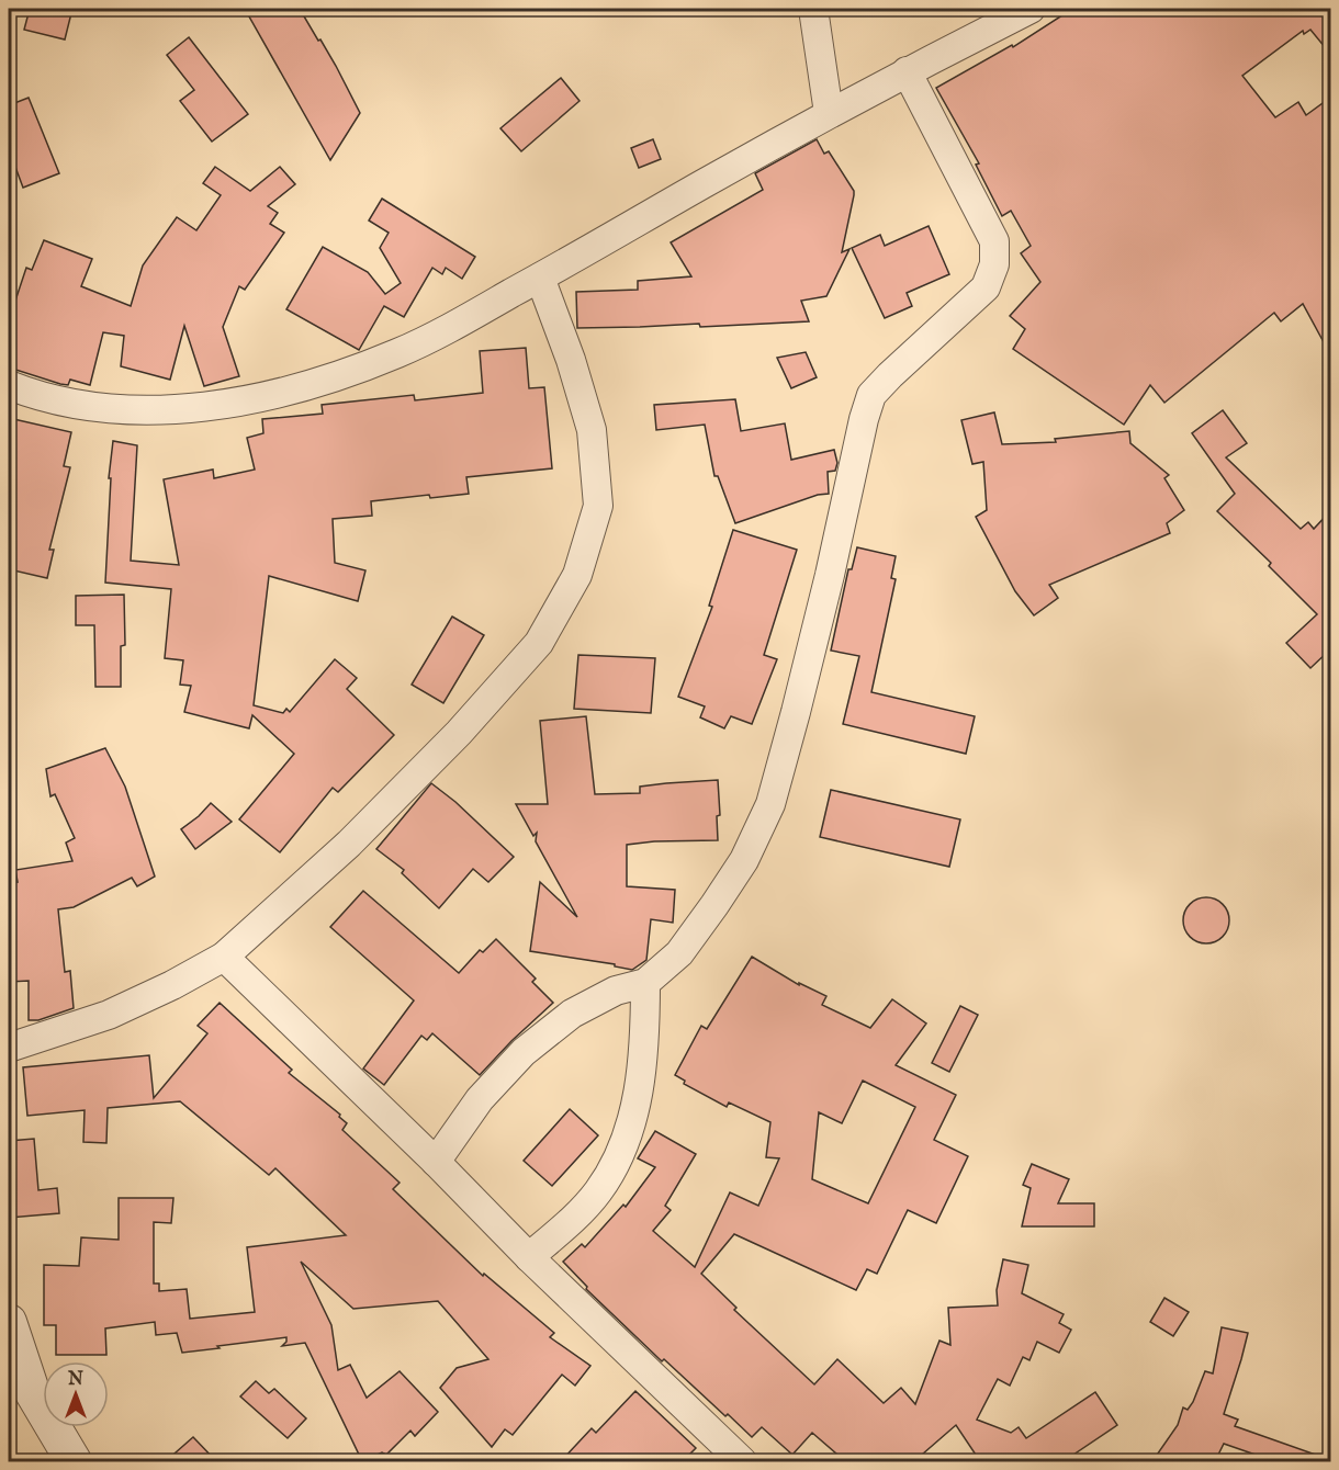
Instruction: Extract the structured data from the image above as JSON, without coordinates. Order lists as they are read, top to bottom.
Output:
{
  "north": "top"
}
